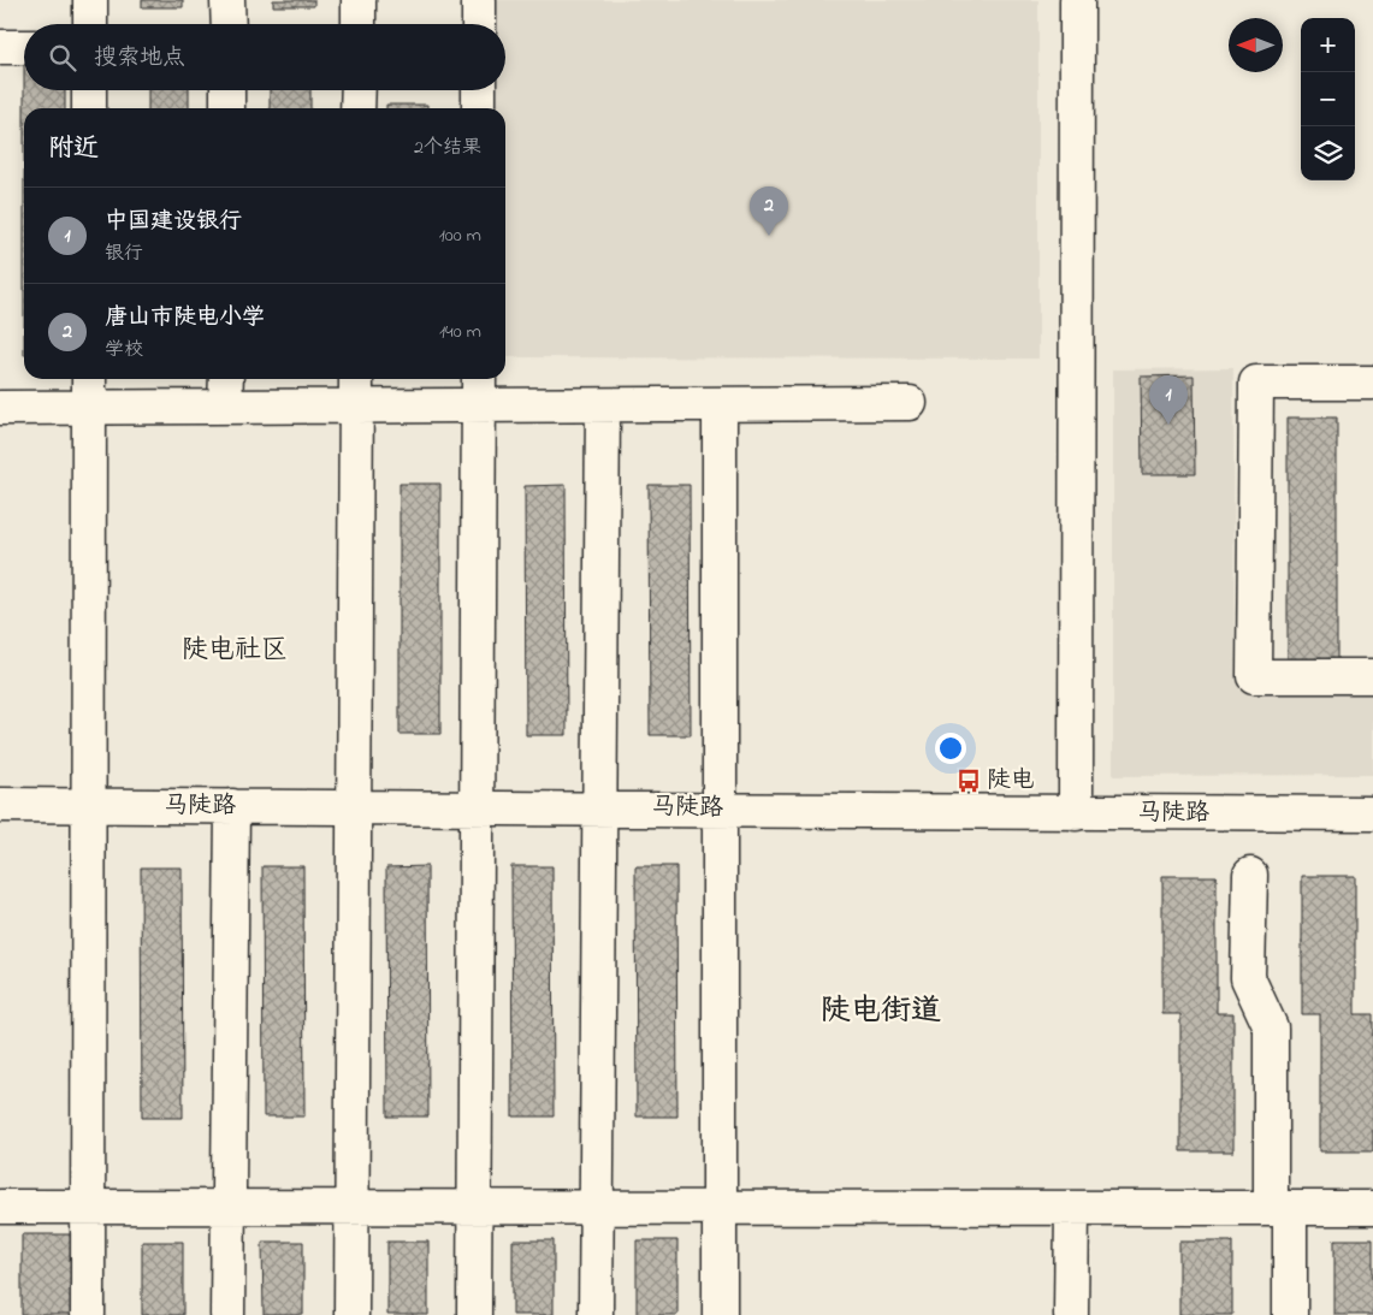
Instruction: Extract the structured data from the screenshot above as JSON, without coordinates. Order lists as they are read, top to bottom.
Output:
{
  "streets": {
    "street": ["马陡路"]
  },
  "districts": ["陡电社区", "陡电街道"],
  "places": {
    "bus stop": ["陡电"]
  },
  "north": "left",
  "page": {
    "map_buttons": ["+", "−"],
    "search": "搜索地点",
    "heading": ["附近", "2个结果"],
    "pins": ["2", "1"],
    "list": [
      {
        "mark": "1",
        "name": "中国建设银行",
        "note": "银行",
        "value": "100 m"
      },
      {
        "mark": "2",
        "name": "唐山市陡电小学",
        "note": "学校",
        "value": "140 m"
      }
    ]
  }
}
